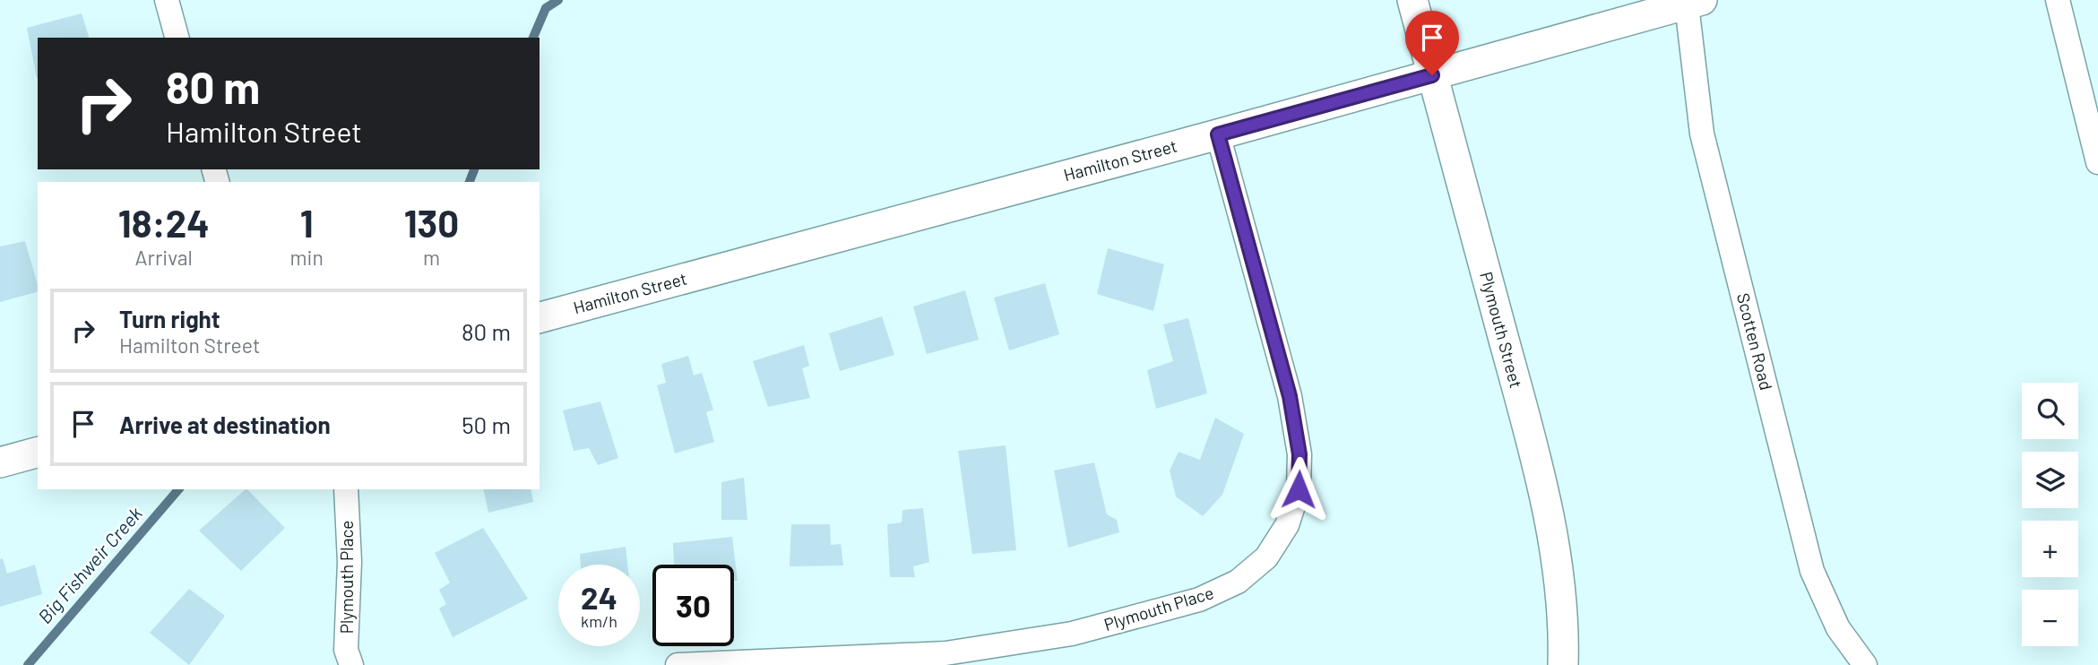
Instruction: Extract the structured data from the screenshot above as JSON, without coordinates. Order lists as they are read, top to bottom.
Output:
{
  "streets": {
    "street": [
      "Hamilton Street",
      "Plymouth Street",
      "Scotten Road",
      "Plymouth Place"
    ]
  },
  "crossings": [
    ["Hamilton Street", "Plymouth Street"],
    ["Hamilton Street", "Scotten Road"],
    ["Hamilton Street", "Plymouth Place"]
  ],
  "water": ["Big Fishweir Creek"],
  "page": {
    "turn": ["80 m", "Hamilton Street"],
    "eta": [
      "18:24",
      "Arrival",
      "1",
      "min",
      "130",
      "m"
    ],
    "list": [
      {
        "name": "Turn right",
        "note": "Hamilton Street",
        "value": "80 m"
      },
      {
        "name": "Arrive at destination",
        "value": "50 m"
      }
    ],
    "map_buttons": ["+", "−"],
    "speed": "24 km/h",
    "limit": "30"
  }
}
